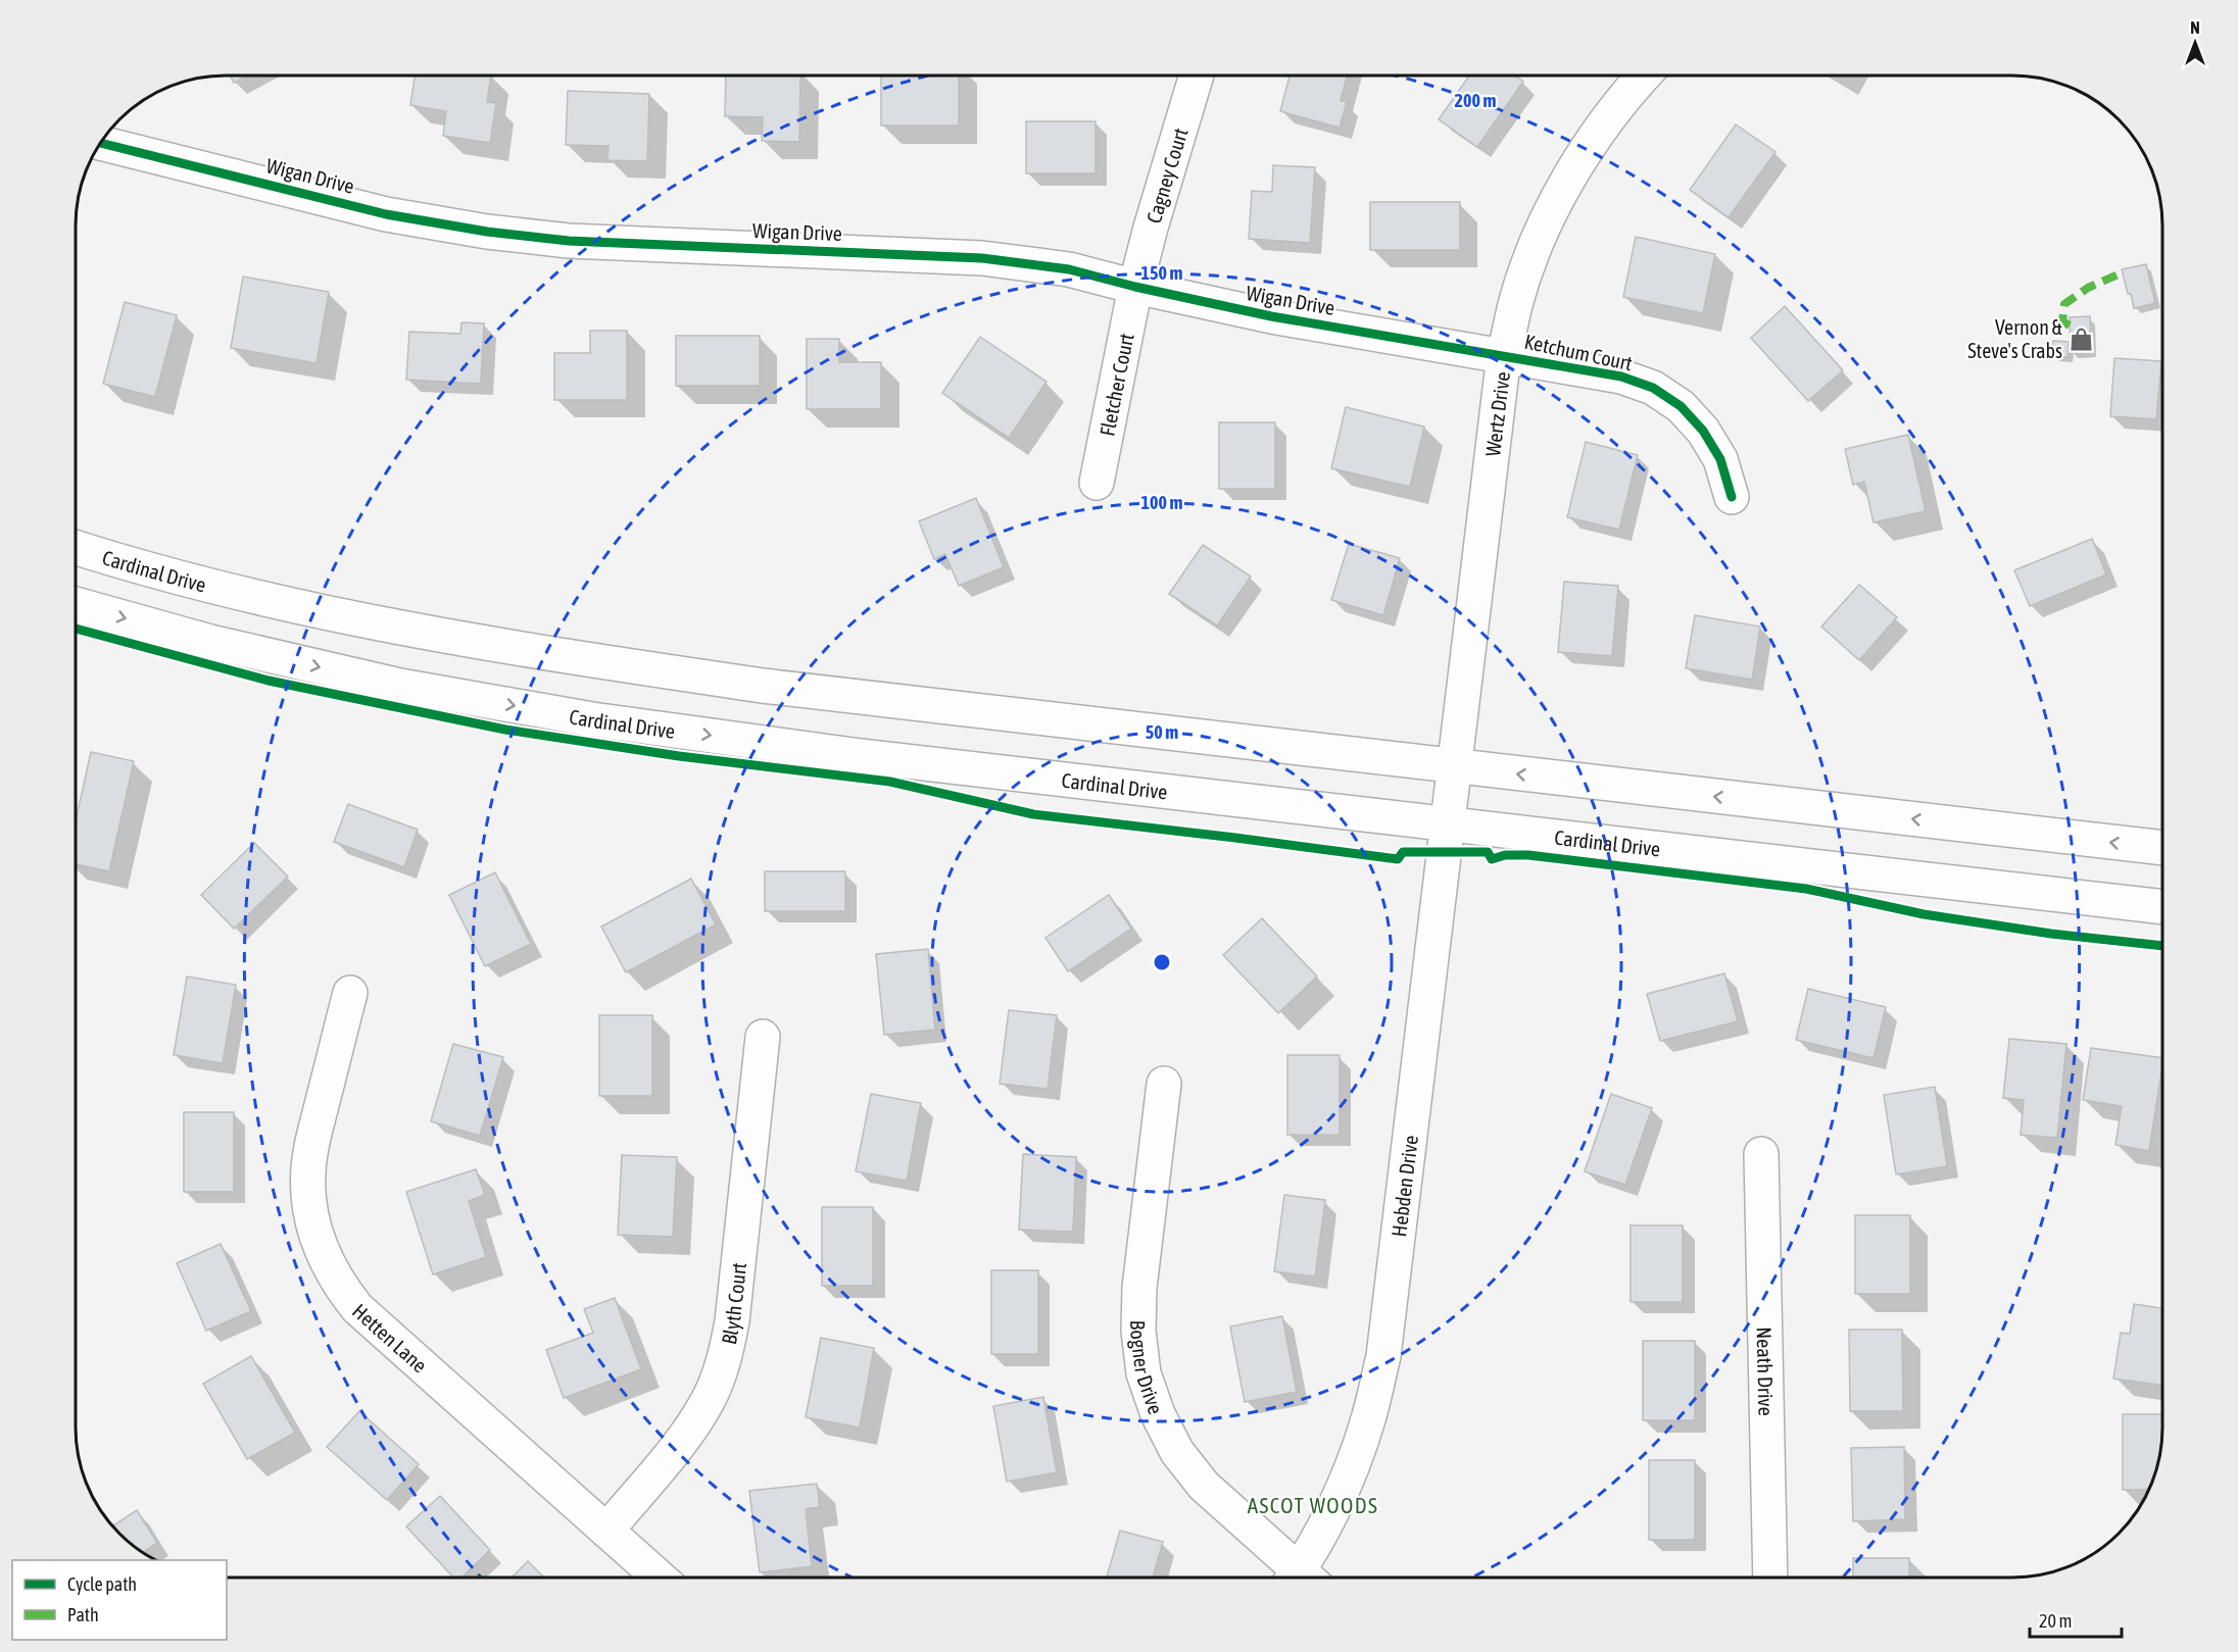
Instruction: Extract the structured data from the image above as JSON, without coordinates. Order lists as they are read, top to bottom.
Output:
{
  "streets": {
    "street": [
      "Wigan Drive",
      "Cagney Court",
      "Ketchum Court",
      "Fletcher Court",
      "Wertz Drive",
      "Cardinal Drive",
      "Hebden Drive",
      "Blyth Court",
      "Hetten Lane",
      "Bogner Drive",
      "Neath Drive"
    ]
  },
  "crossings": [
    ["Wigan Drive", "Cagney Court"],
    ["Wigan Drive", "Ketchum Court"],
    ["Wigan Drive", "Fletcher Court"],
    ["Wigan Drive", "Wertz Drive"],
    ["Cagney Court", "Fletcher Court"],
    ["Ketchum Court", "Wertz Drive"],
    ["Wertz Drive", "Cardinal Drive"],
    ["Wertz Drive", "Hebden Drive"],
    ["Cardinal Drive", "Hebden Drive"],
    ["Blyth Court", "Hetten Lane"]
  ],
  "districts": ["ASCOT WOODS"],
  "places": {
    "shop": ["Vernon & Steve's Crabs"]
  },
  "legend": ["Cycle path", "Path"],
  "scale_bar": "20 m",
  "north": "top",
  "rings": [
    "200 m",
    "150 m",
    "100 m",
    "50 m"
  ]
}
